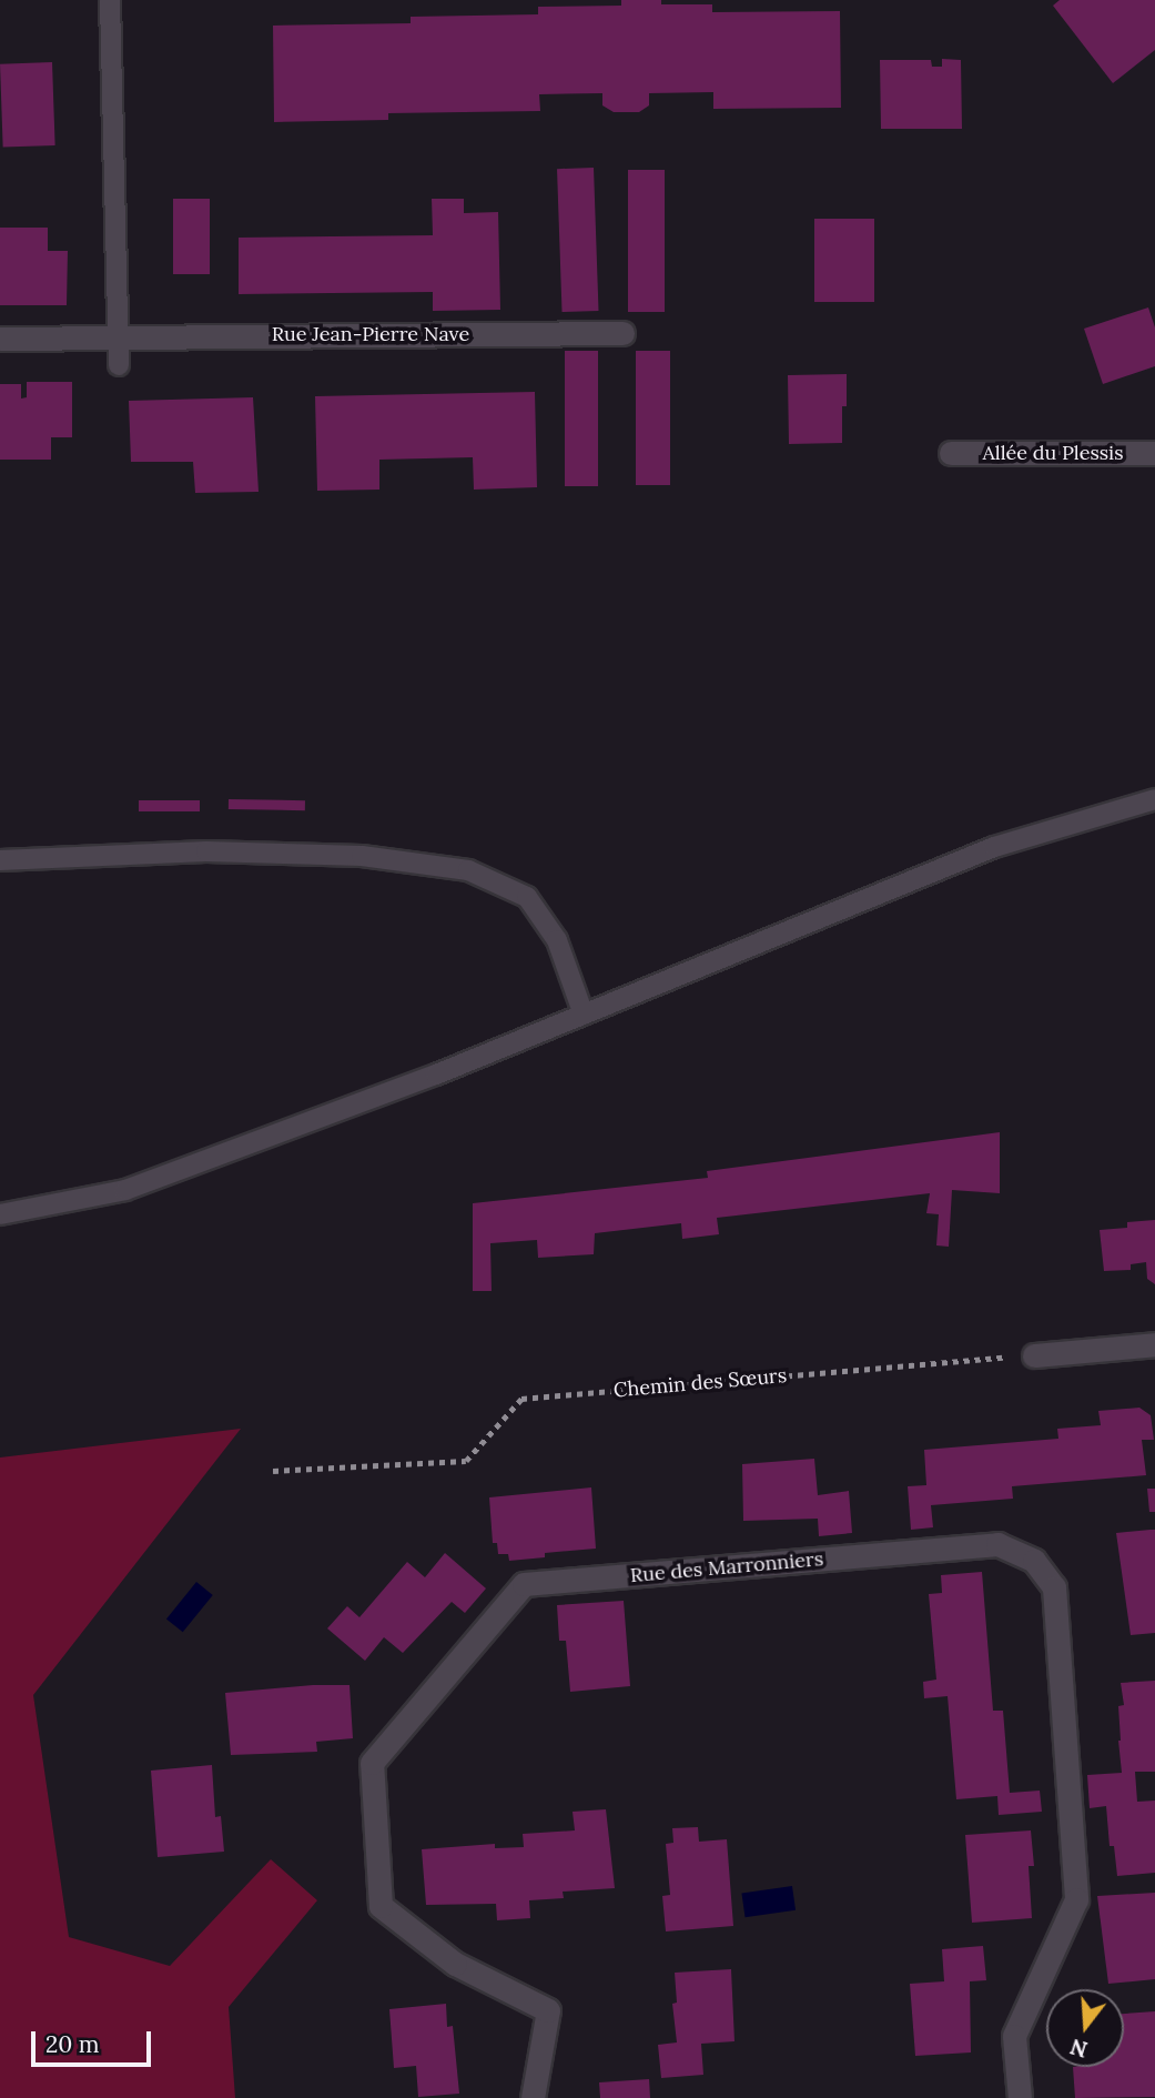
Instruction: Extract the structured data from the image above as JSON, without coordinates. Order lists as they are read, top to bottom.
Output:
{
  "streets": {
    "street": ["Rue Jean-Pierre Nave", "Allée du Plessis", "Rue des Marronniers"],
    "path": ["Chemin des Sœurs"]
  },
  "scale_bar": "20 m",
  "north": "bottom"
}
